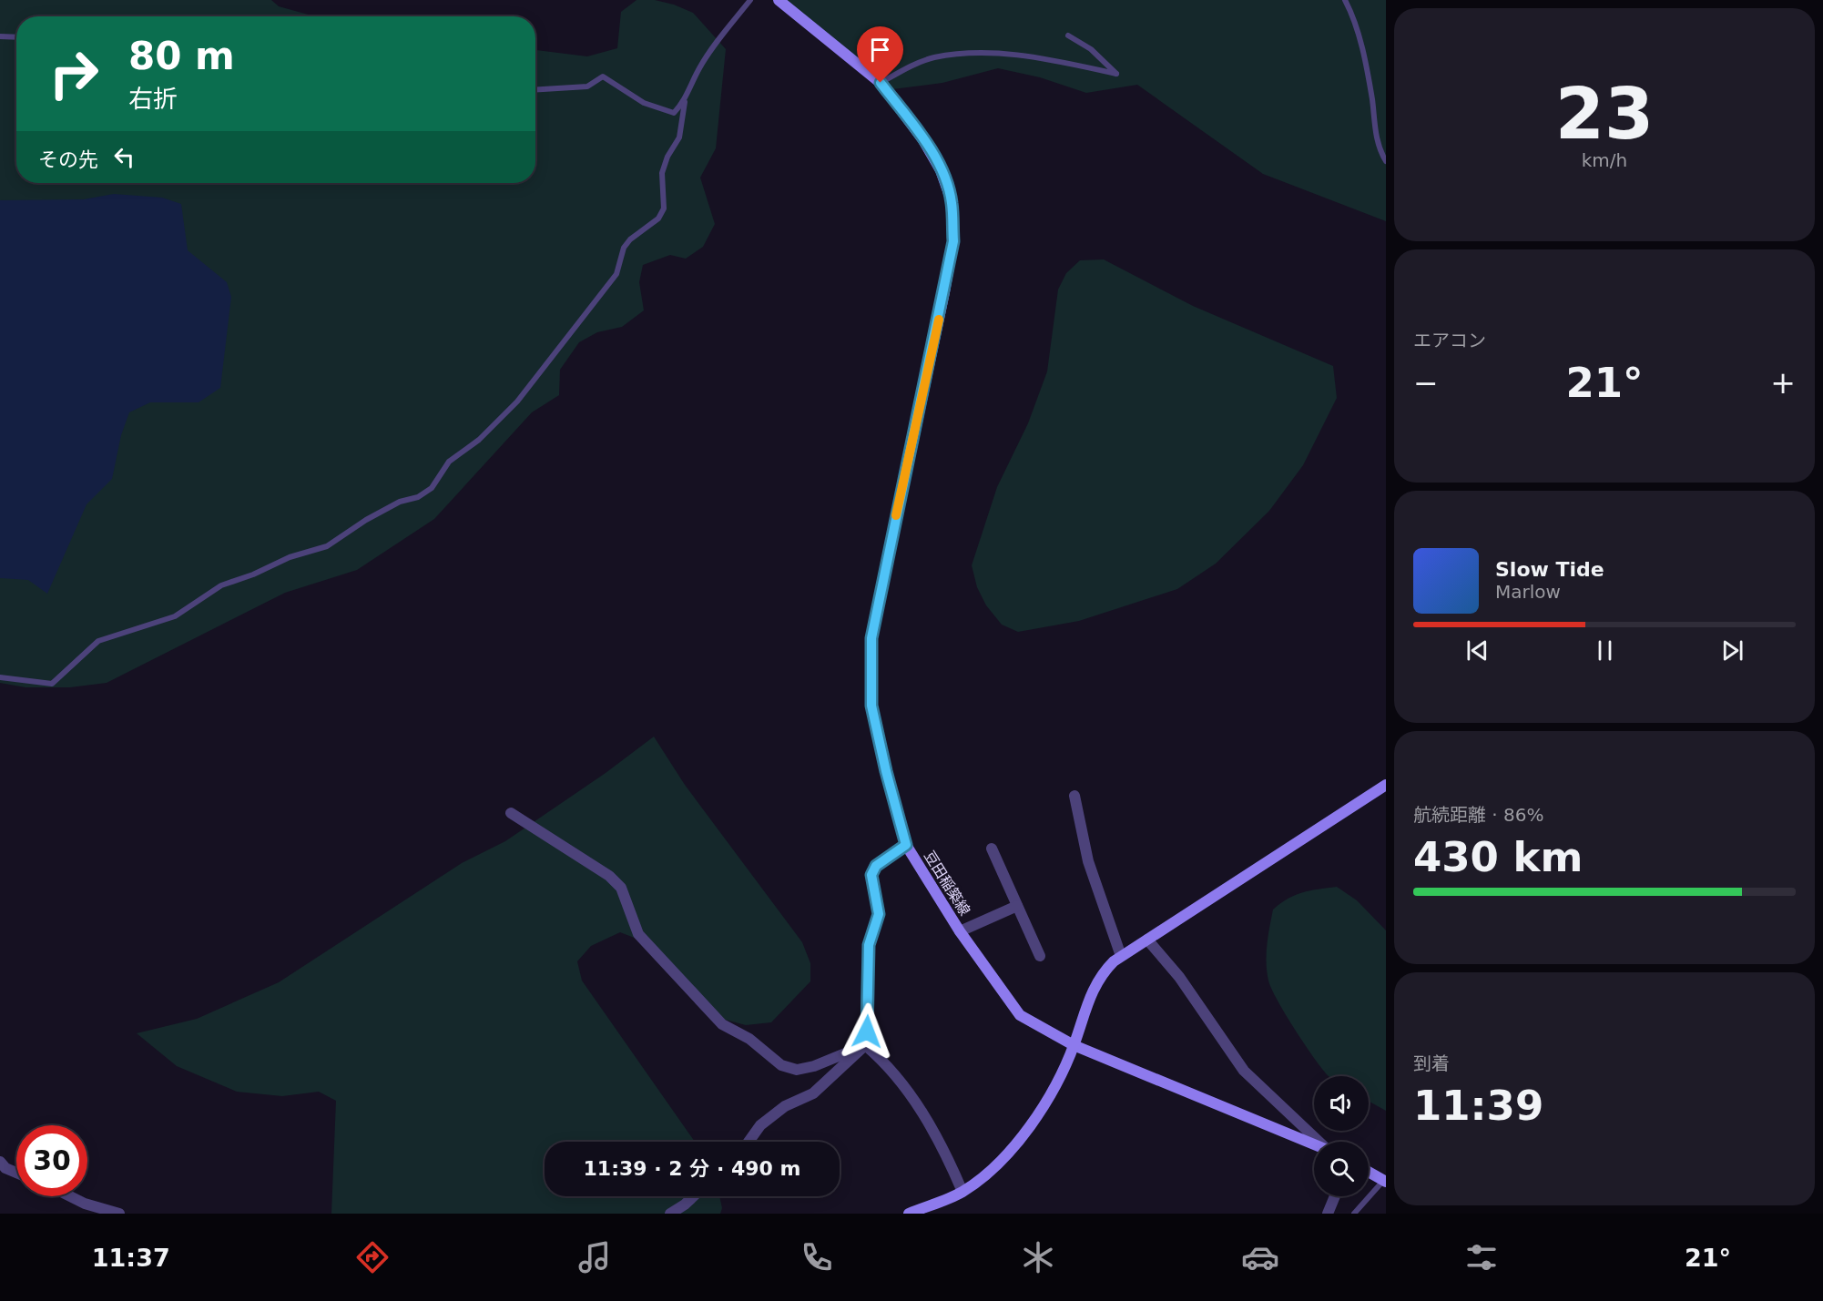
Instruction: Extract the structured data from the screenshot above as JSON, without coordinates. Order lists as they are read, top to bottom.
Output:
{
  "streets": {
    "main road": ["豆田稲築線"]
  },
  "page": {
    "tile": [
      ["23", "km/h"],
      "エアコン",
      ["航続距離 · 86%", "430 km"],
      ["到着", "11:39"]
    ],
    "turn": ["80 m", "右折"],
    "then": "その先",
    "heat": ["−", "21°", "+"],
    "song": ["Slow Tide", "Marlow"],
    "limit": "30",
    "trip": "11:39 · 2 分 · 490 m",
    "tabs": ["11:37", "21°"]
  }
}
